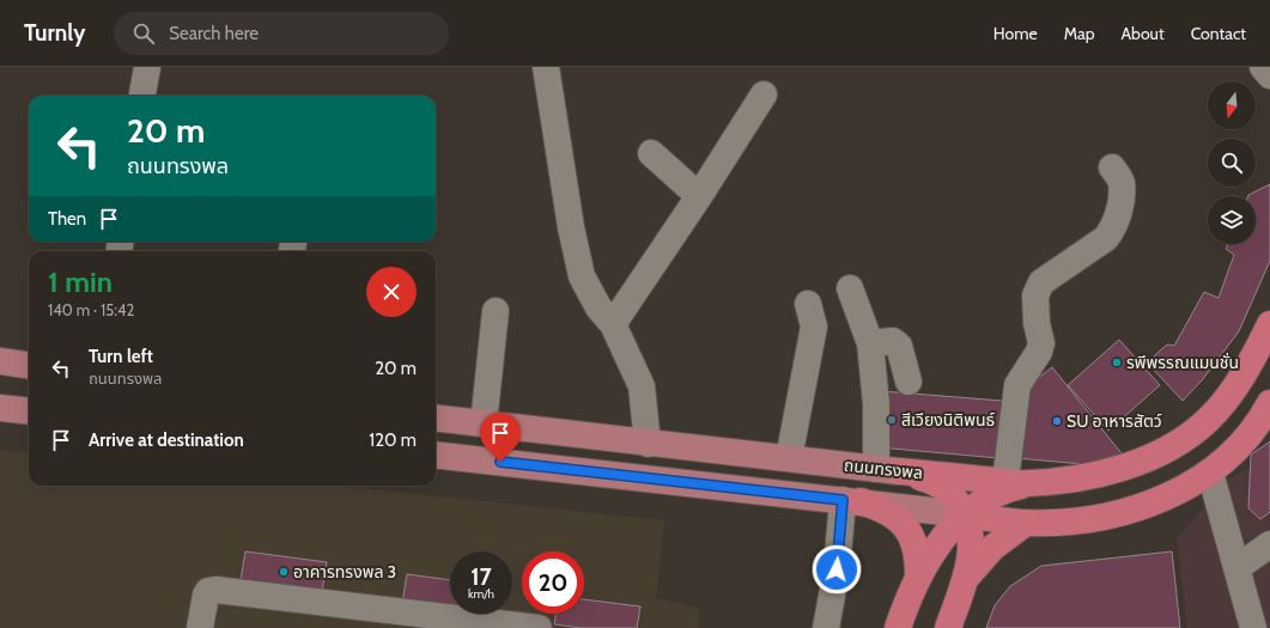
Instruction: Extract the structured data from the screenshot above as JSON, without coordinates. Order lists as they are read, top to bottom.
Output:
{
  "streets": {
    "highway": ["ถนนทรงพล"]
  },
  "places": [
    "รพีพรรณแมนชั่น",
    "สีเวียงนิติพนธ์",
    "SU อาหารสัตว์",
    "อาคารทรงพล 3"
  ],
  "north": "bottom",
  "page": {
    "header": "Turnly",
    "search": "Search here",
    "nav": [
      "Home",
      "Map",
      "About",
      "Contact"
    ],
    "turn": ["20 m", "ถนนทรงพล"],
    "then": "Then",
    "heading": ["1 min", "140 m · 15:42"],
    "list": [
      {
        "name": "Turn left",
        "note": "ถนนทรงพล",
        "value": "20 m"
      },
      {
        "name": "Arrive at destination",
        "value": "120 m"
      }
    ],
    "speed": "17 km/h",
    "limit": "20"
  }
}
